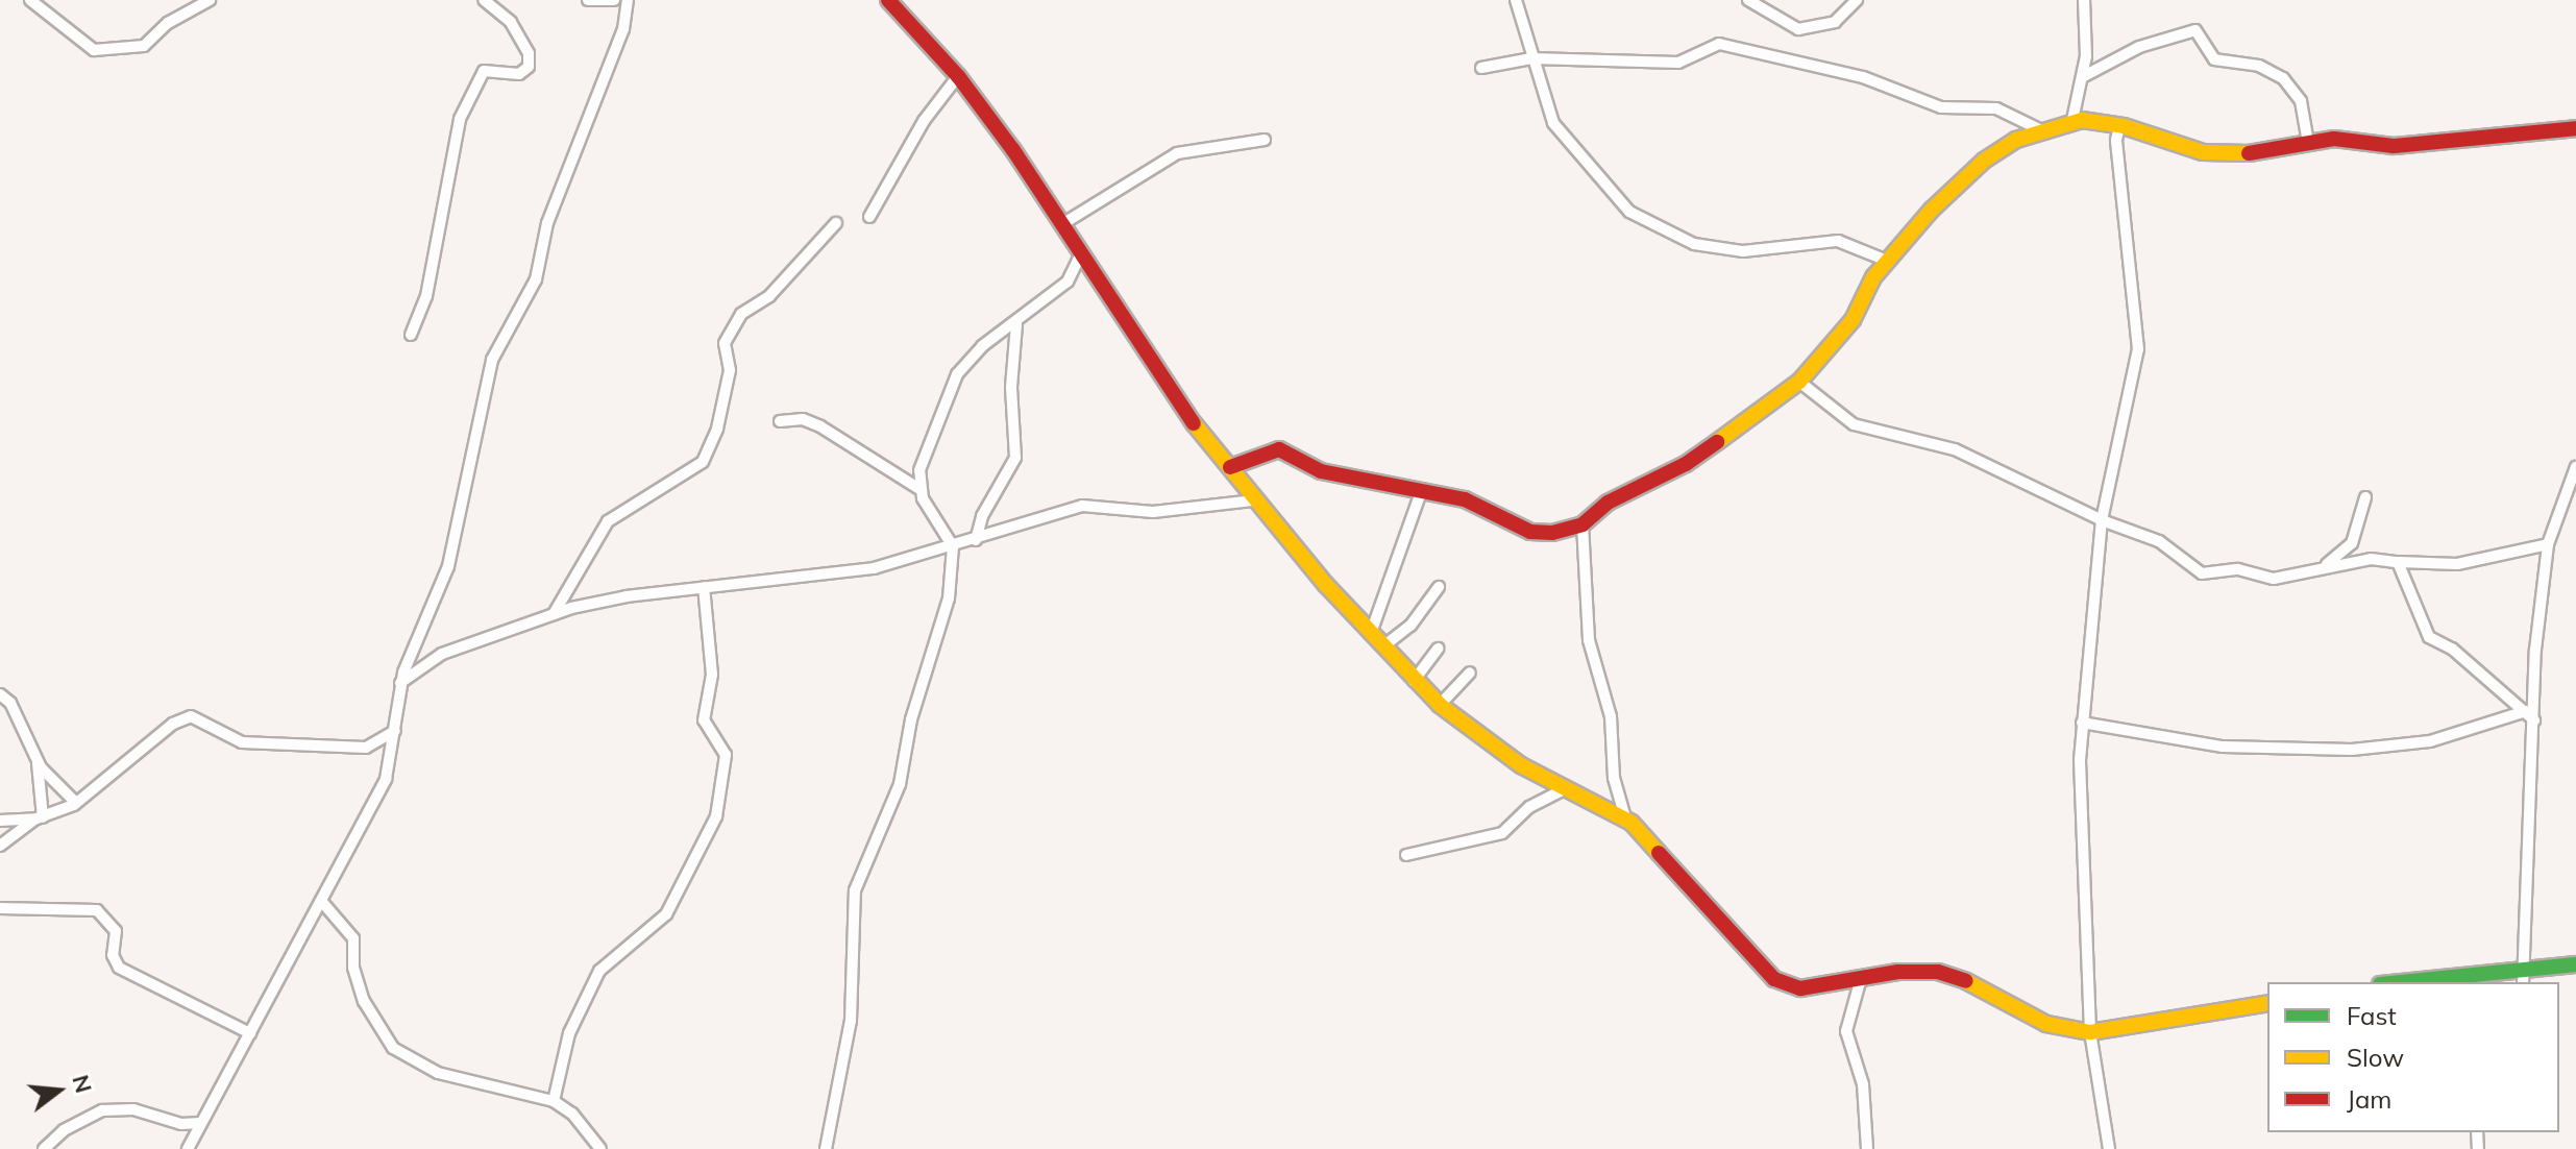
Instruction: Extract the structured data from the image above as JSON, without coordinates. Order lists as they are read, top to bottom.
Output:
{
  "legend": ["Fast", "Slow", "Jam"],
  "north": "right"
}
